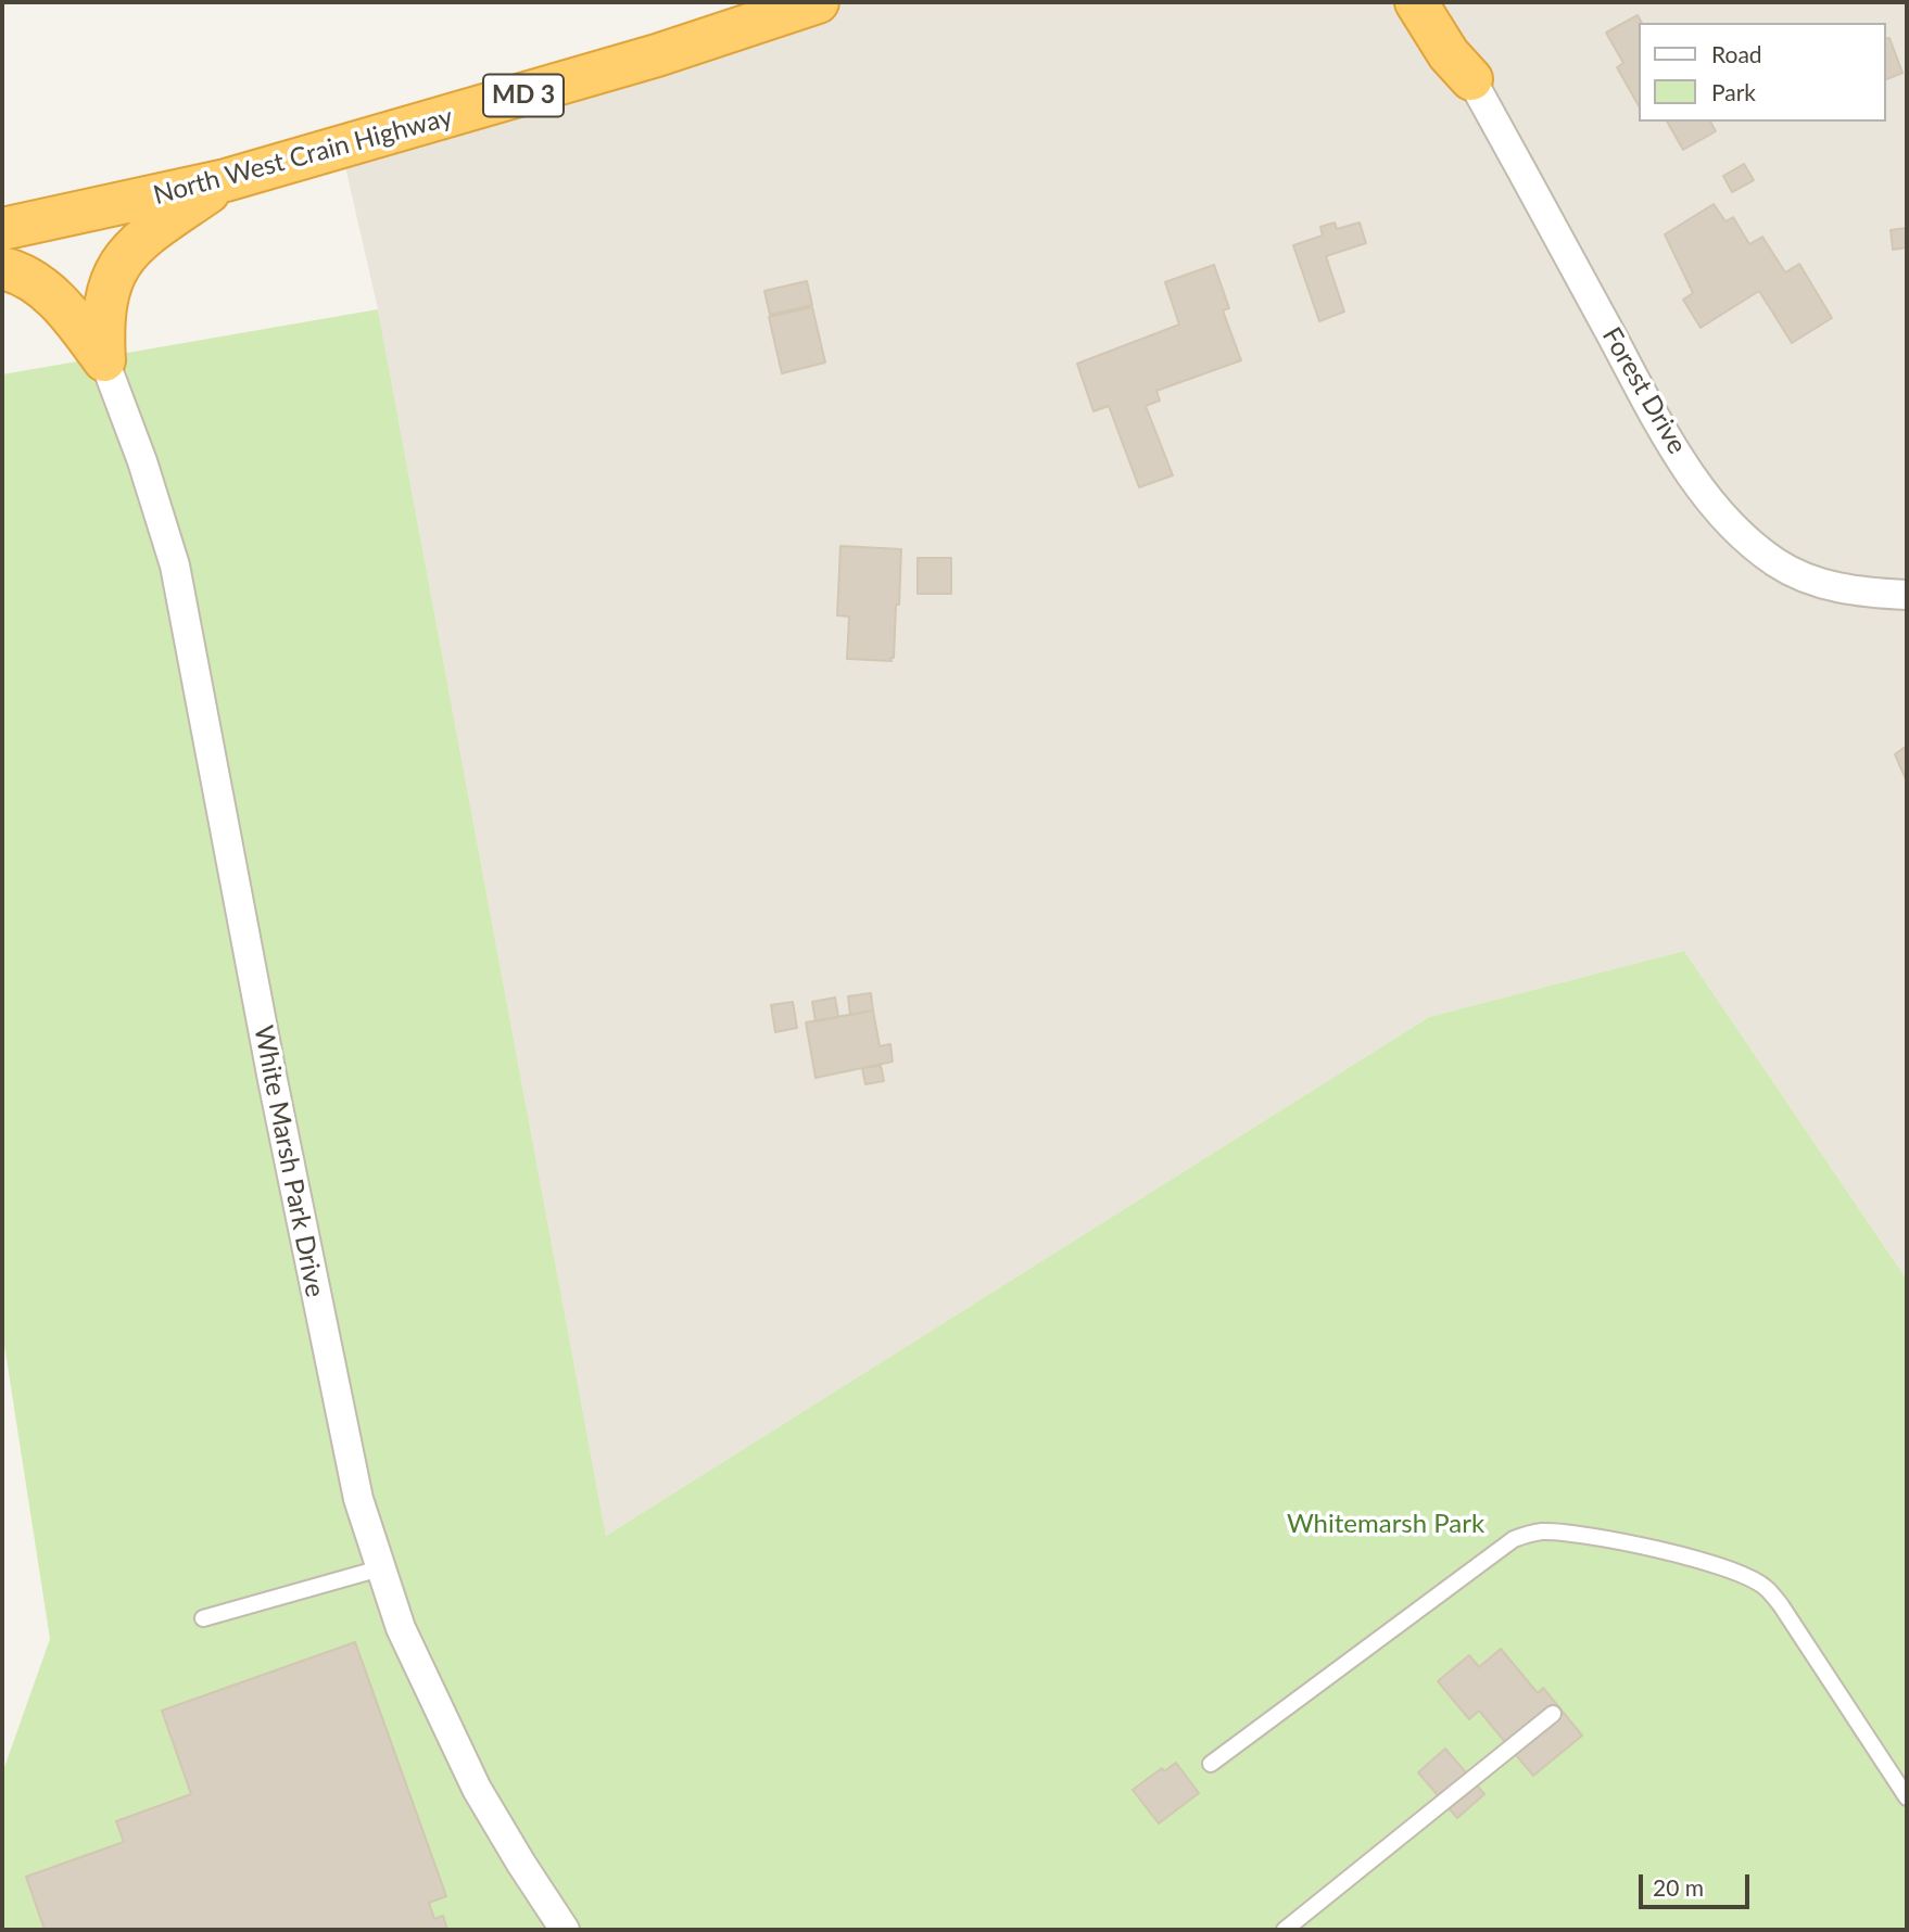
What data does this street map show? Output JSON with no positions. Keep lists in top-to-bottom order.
{
  "streets": {
    "highway": ["MD 3", "North West Crain Highway"],
    "street": ["Forest Drive", "White Marsh Park Drive"]
  },
  "parks": ["Whitemarsh Park"],
  "legend": ["Road", "Park"],
  "scale_bar": "20 m"
}
